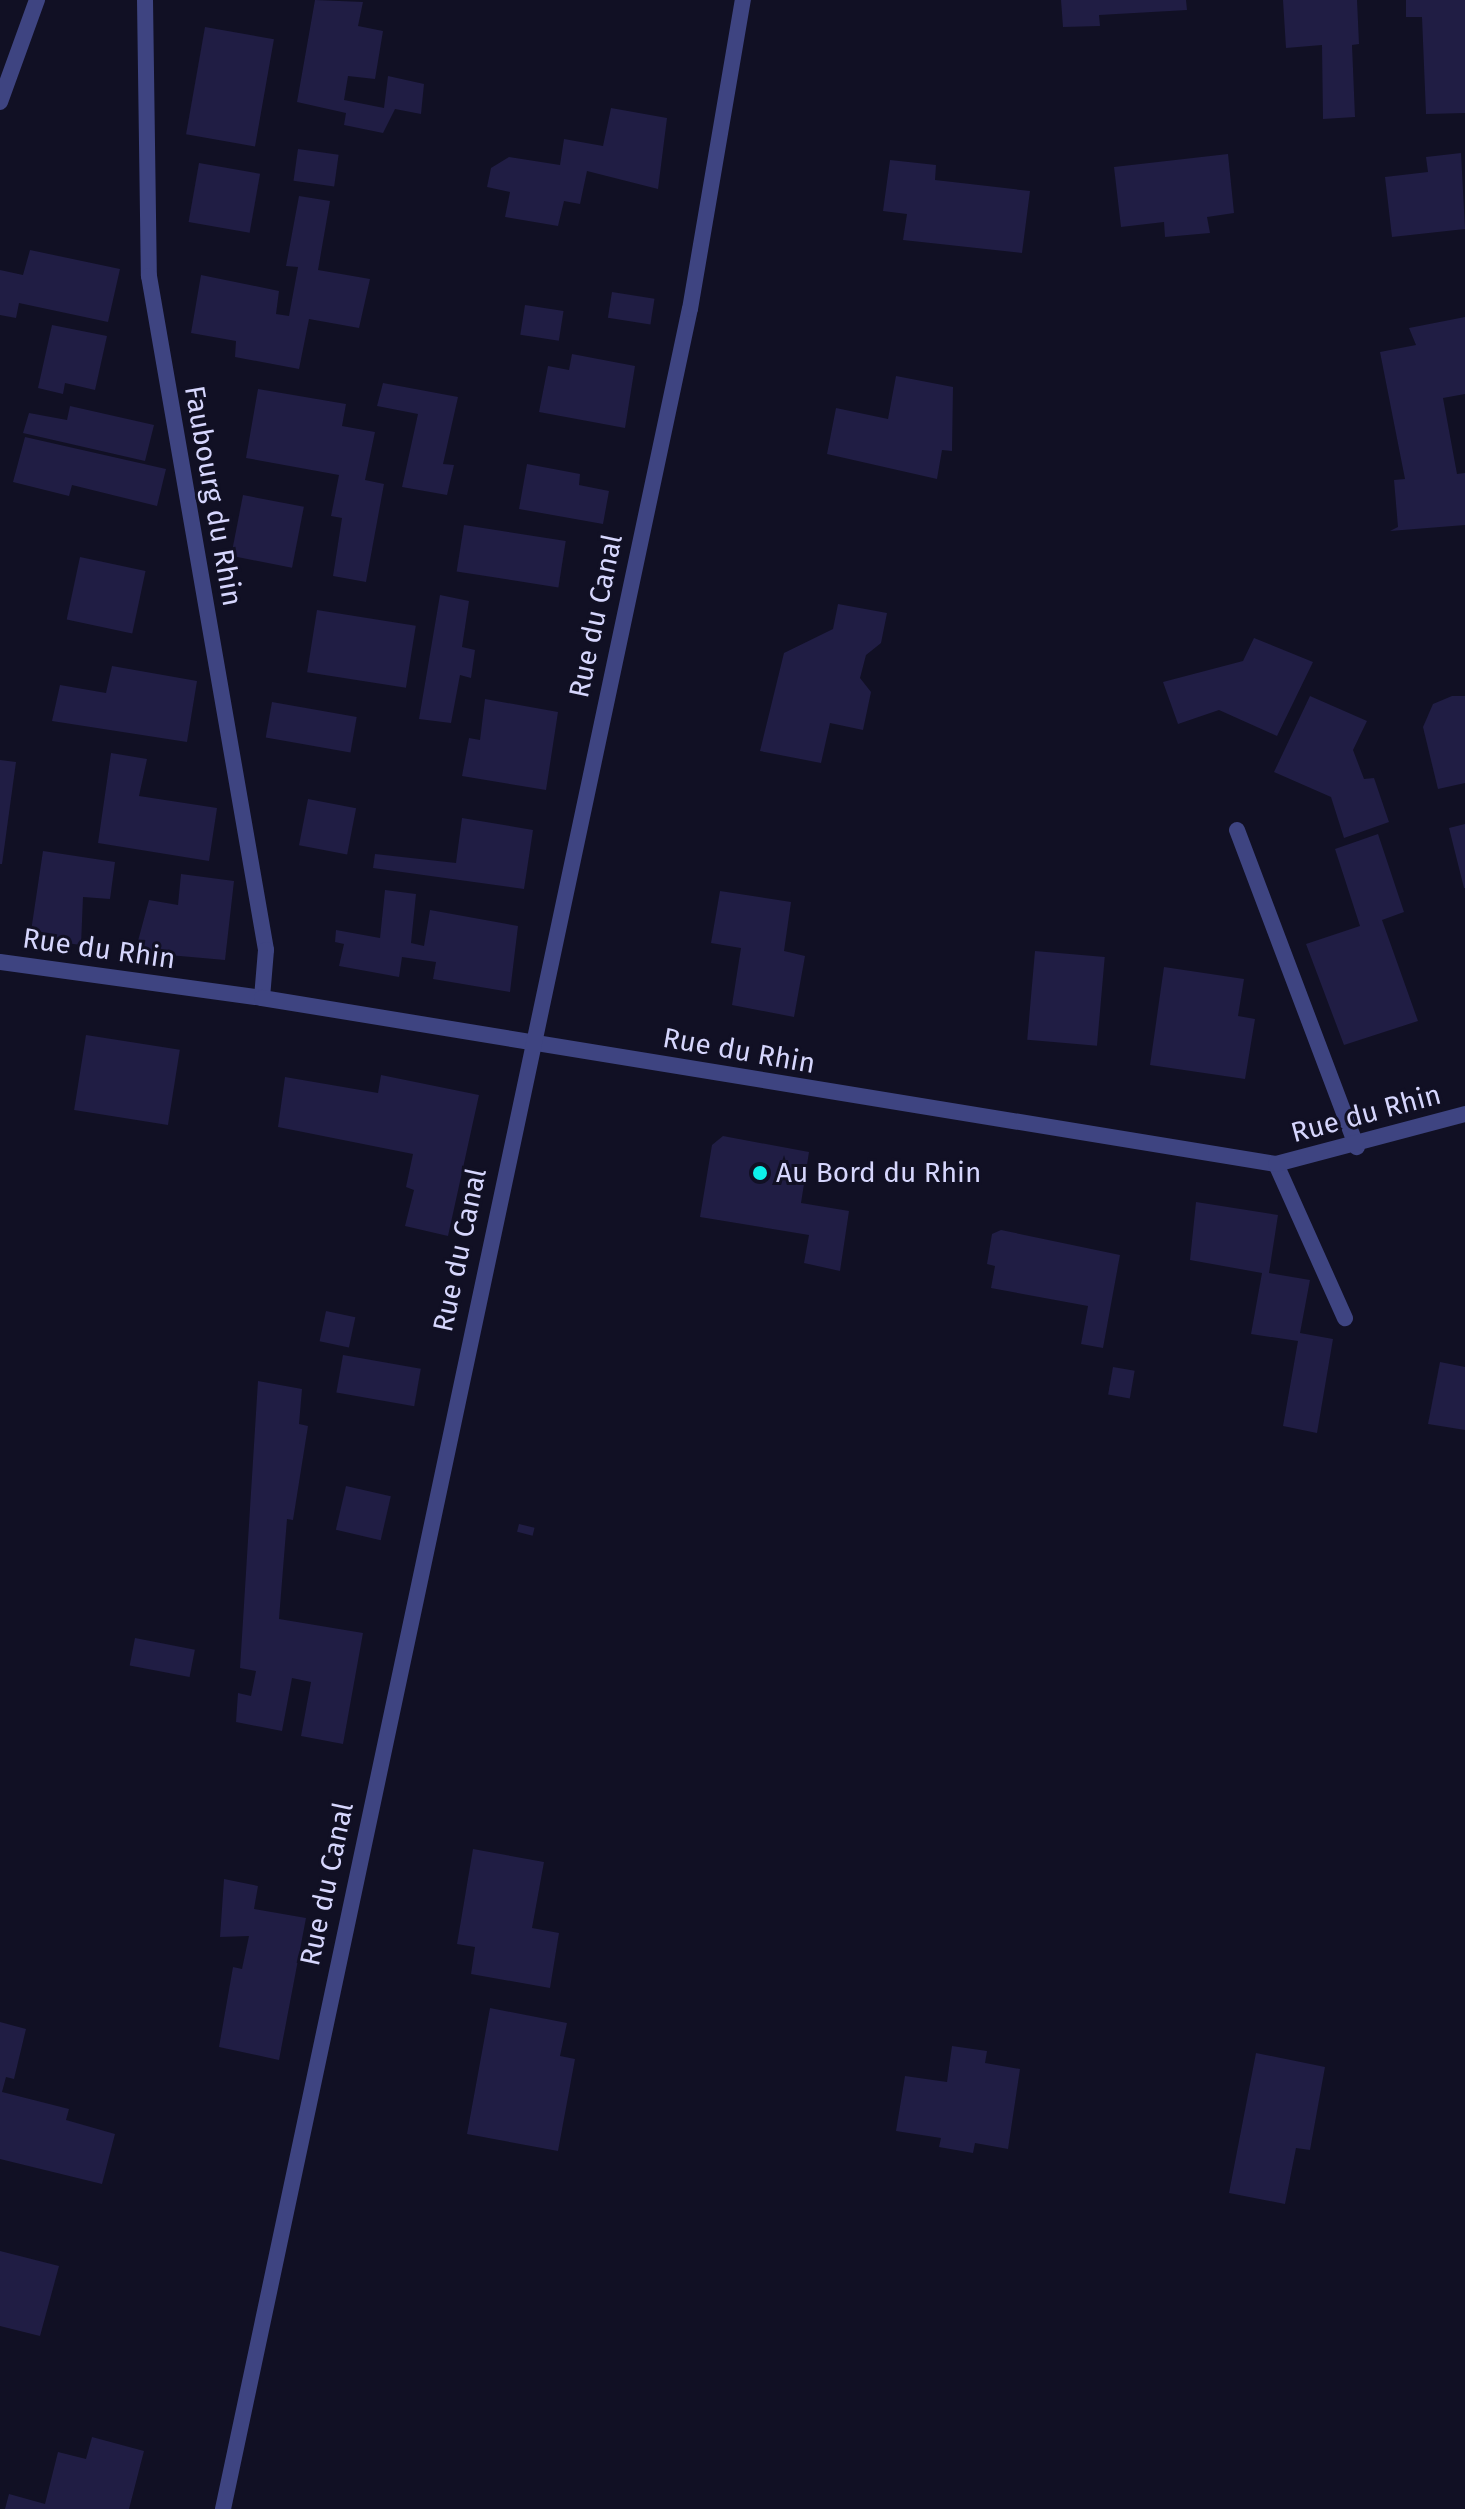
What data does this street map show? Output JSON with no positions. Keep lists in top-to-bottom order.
{
  "streets": {
    "street": ["Faubourg du Rhin", "Rue du Canal", "Rue du Rhin"]
  },
  "crossings": [
    ["Faubourg du Rhin", "Rue du Rhin"],
    ["Rue du Canal", "Rue du Rhin"]
  ],
  "places": ["Au Bord du Rhin"]
}
